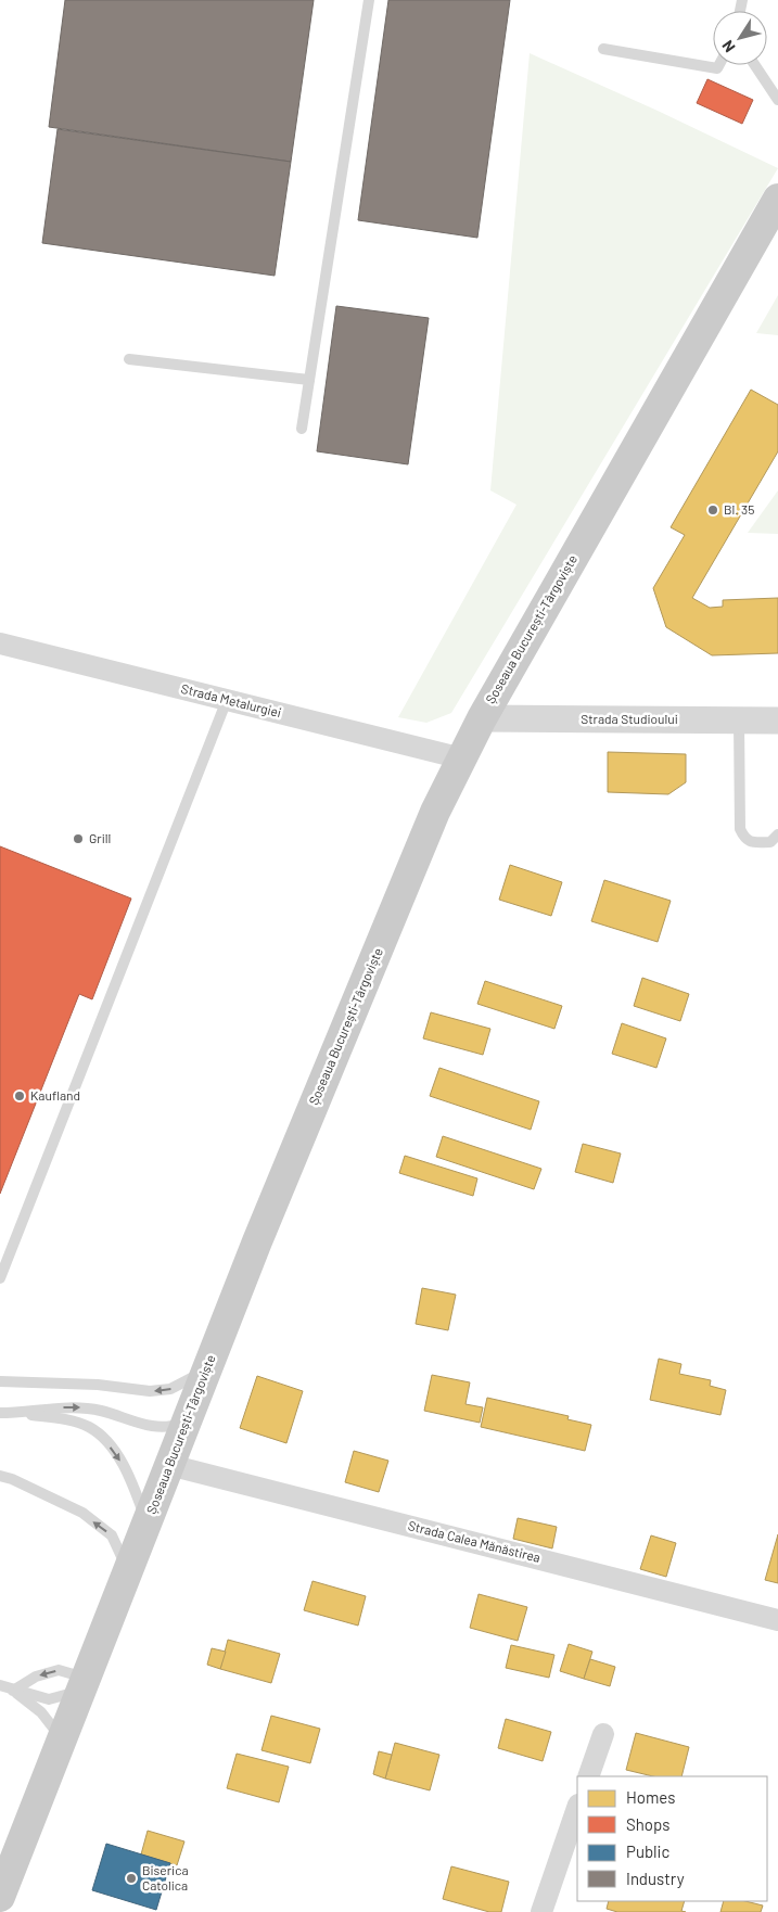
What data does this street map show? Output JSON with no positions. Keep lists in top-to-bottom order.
{
  "streets": {
    "main road": ["Șoseaua București-Târgoviște"],
    "street": ["Strada Metalurgiei", "Strada Studioului", "Strada Calea Mănăstirea"]
  },
  "crossings": [
    ["Șoseaua București-Târgoviște", "Strada Metalurgiei"],
    ["Șoseaua București-Târgoviște", "Strada Studioului"],
    ["Șoseaua București-Târgoviște", "Strada Calea Mănăstirea"]
  ],
  "places": [
    "Bl. 35",
    "Grill",
    "Kaufland",
    "Biserica Catolica"
  ],
  "legend": [
    "Homes",
    "Shops",
    "Public",
    "Industry"
  ],
  "north": "bottom left"
}
